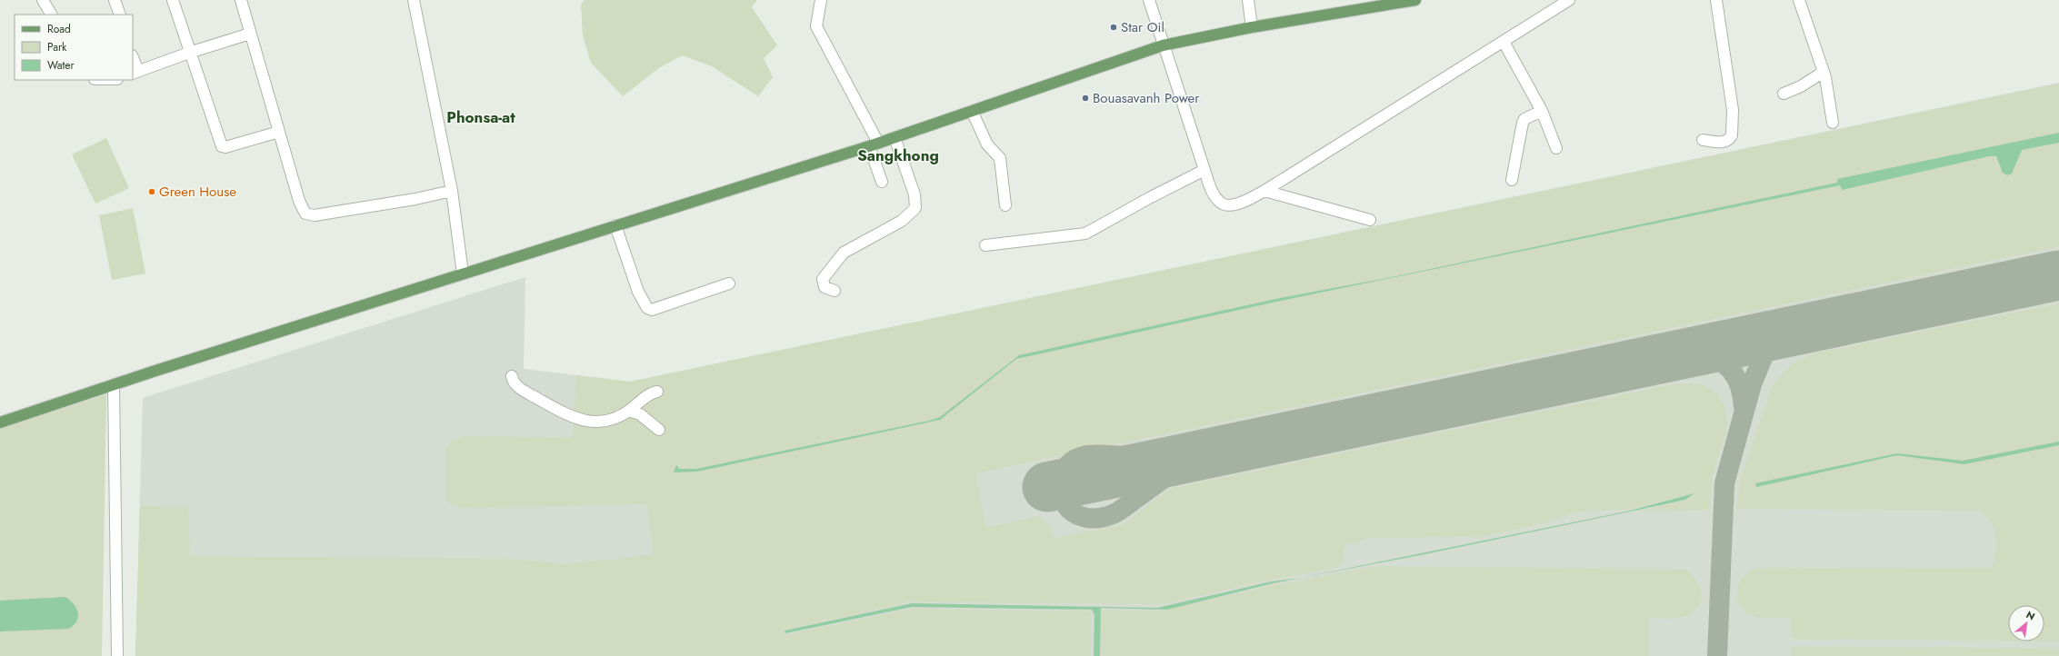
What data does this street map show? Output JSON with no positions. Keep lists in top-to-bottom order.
{
  "districts": ["Phonsa-at", "Sangkhong"],
  "places": ["Star Oil", "Bouasavanh Power", "Green House"],
  "legend": ["Road", "Park", "Water"],
  "north": "top right"
}
